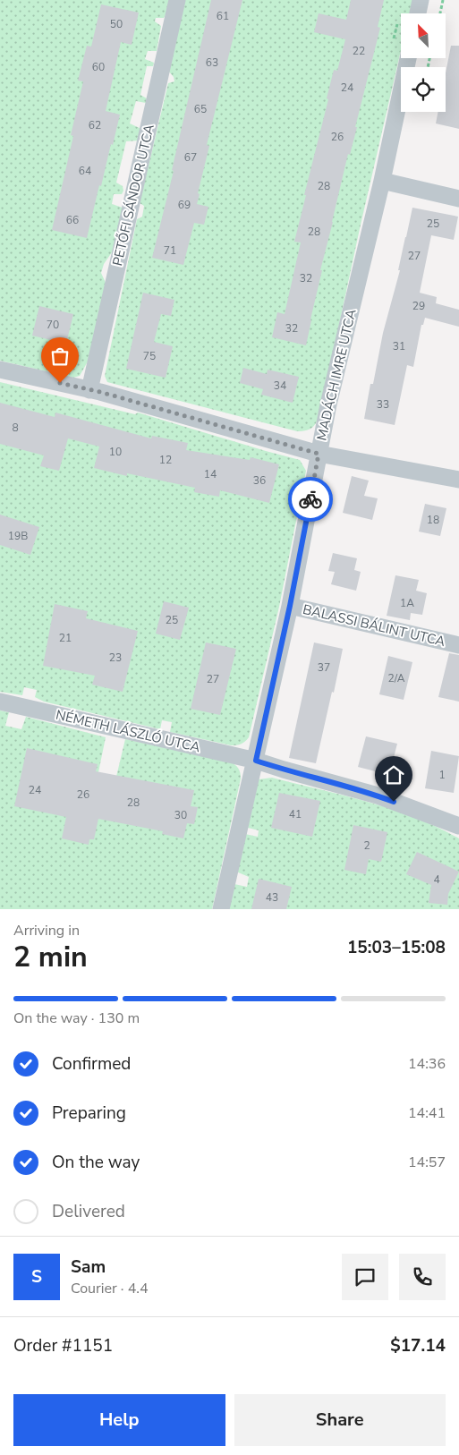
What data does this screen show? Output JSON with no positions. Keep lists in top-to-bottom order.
{
  "streets": {
    "street": [
      "PETŐFI SÁNDOR UTCA",
      "MADÁCH IMRE UTCA",
      "BALASSI BÁLINT UTCA",
      "NÉMETH LÁSZLÓ UTCA"
    ]
  },
  "crossings": [
    ["MADÁCH IMRE UTCA", "BALASSI BÁLINT UTCA"],
    ["MADÁCH IMRE UTCA", "NÉMETH LÁSZLÓ UTCA"]
  ],
  "house_numbers": [
    "61",
    "50",
    "22",
    "63",
    "60",
    "24",
    "65",
    "62",
    "26",
    "67",
    "64",
    "28",
    "69",
    "66",
    "25",
    "28",
    "71",
    "27",
    "32",
    "29",
    "70",
    "32",
    "31",
    "75",
    "34",
    "33",
    "8",
    "10",
    "12",
    "14",
    "36",
    "18",
    "19B",
    "1A",
    "25",
    "21",
    "23",
    "37",
    "2/A",
    "27",
    "1",
    "24",
    "26",
    "28",
    "41",
    "30",
    "2",
    "4",
    "43"
  ],
  "north": "top left",
  "page": {
    "heading": ["2 min", "Arriving in", "15:03–15:08"],
    "panel": [
      "Sam",
      "Courier · 4.4",
      "Order #1151",
      "$17.14"
    ],
    "bar": "On the way · 130 m",
    "list": [
      ["Confirmed", "14:36"],
      ["Preparing", "14:41"],
      ["On the way", "14:57"],
      "Delivered"
    ],
    "round": "S",
    "buttons": ["Help", "Share"]
  }
}
